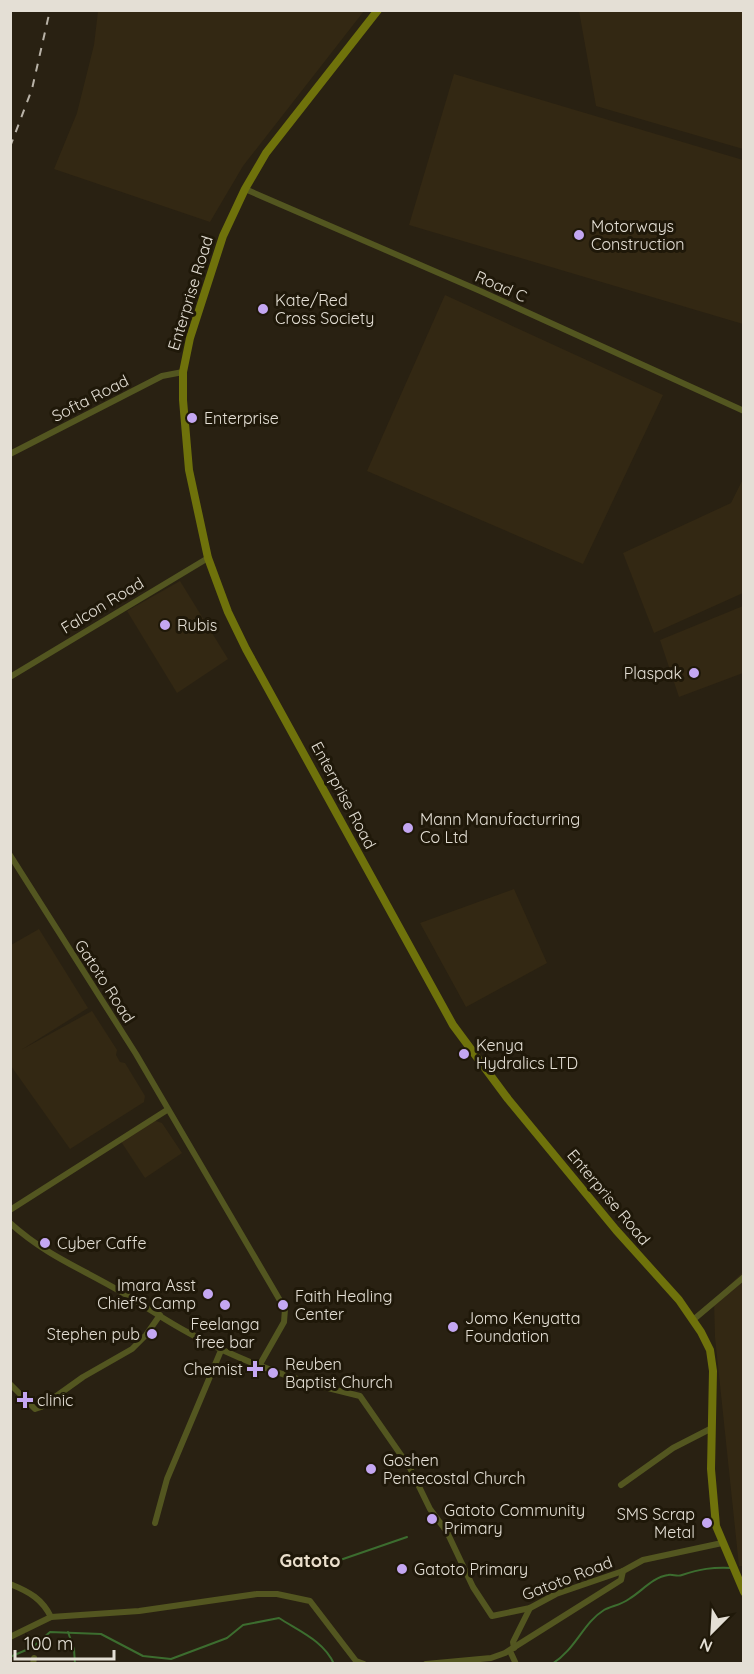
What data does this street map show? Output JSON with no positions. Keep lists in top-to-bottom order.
{
  "streets": {
    "main road": ["Enterprise Road"],
    "street": [
      "Road C",
      "Softa Road",
      "Falcon Road",
      "Gatoto Road"
    ]
  },
  "crossings": [
    ["Road C", "Enterprise Road"],
    ["Enterprise Road", "Softa Road"],
    ["Enterprise Road", "Falcon Road"],
    ["Enterprise Road", "Gatoto Road"]
  ],
  "districts": ["Gatoto"],
  "places": {
    "other": [
      "Motorways Construction",
      "Kate/Red Cross Society",
      "Enterprise",
      "Rubis",
      "Plaspak",
      "Mann Manufacturring Co Ltd",
      "Kenya Hydralics LTD",
      "Cyber Caffe",
      "Imara Asst Chief'S Camp",
      "Feelanga free bar",
      "Faith Healing Center",
      "Jomo Kenyatta Foundation",
      "Stephen pub",
      "Reuben Baptist Church",
      "Goshen Pentecostal Church",
      "Gatoto Community Primary",
      "SMS Scrap Metal",
      "Gatoto Primary"
    ],
    "health": ["Chemist", "clinic"]
  },
  "scale_bar": "100 m",
  "north": "bottom left"
}
